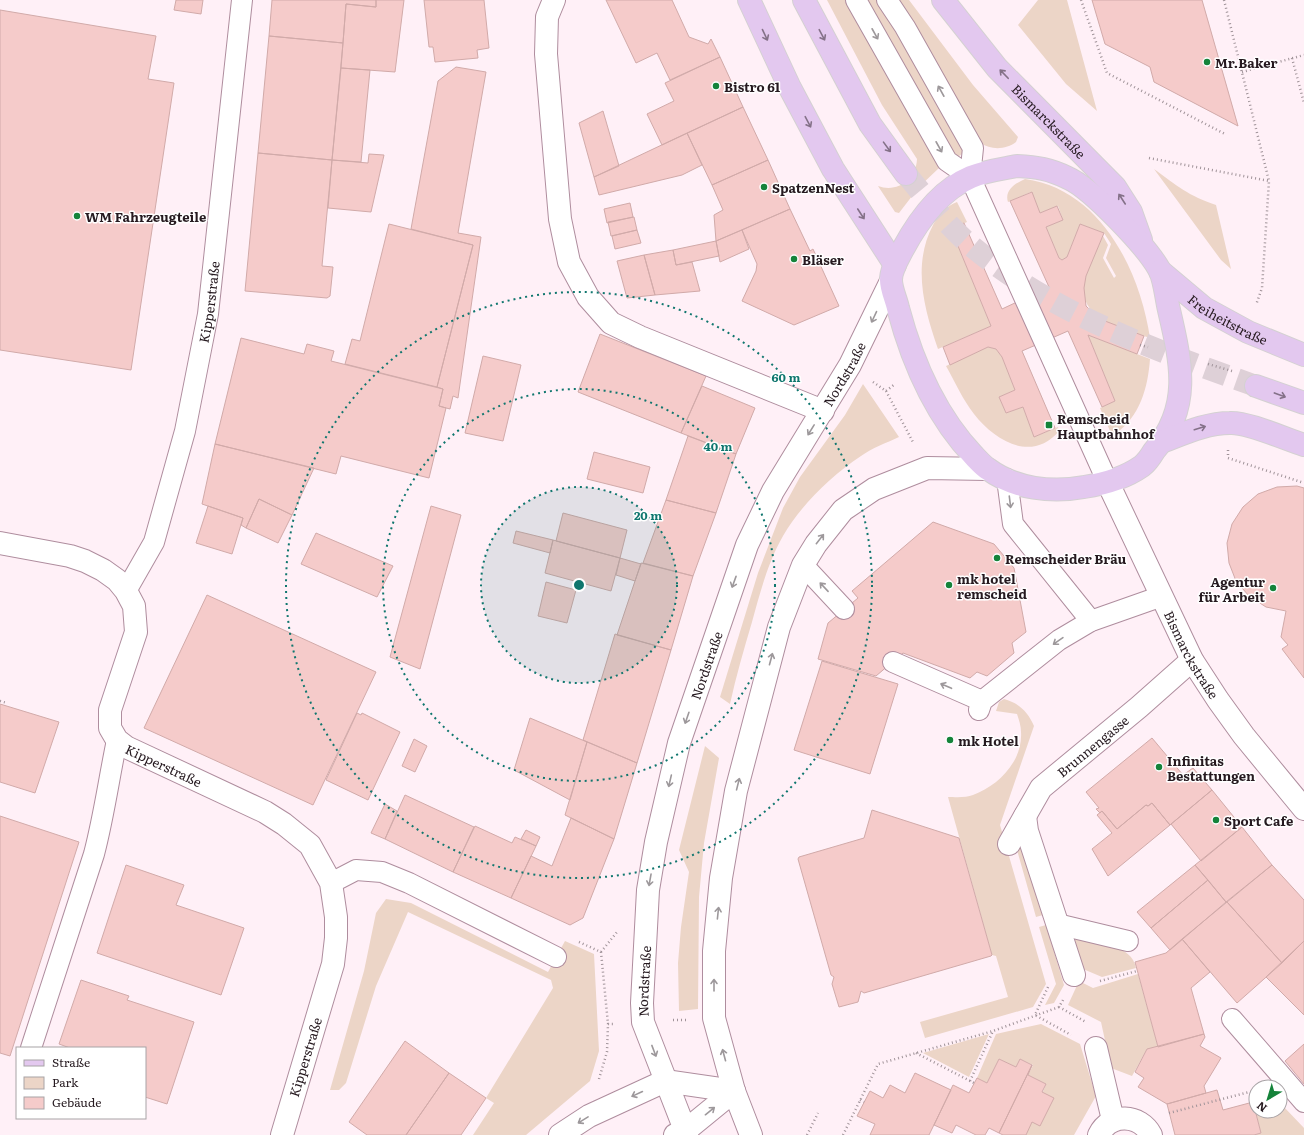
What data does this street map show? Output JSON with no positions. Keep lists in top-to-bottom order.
{
  "streets": {
    "main road": ["Bismarckstraße", "Freiheitstraße"],
    "street": ["Kipperstraße", "Nordstraße", "Brunnengasse"]
  },
  "crossings": [
    ["Bismarckstraße", "Brunnengasse"]
  ],
  "places": {
    "other": [
      "Mr.Baker",
      "Bistro 61",
      "SpatzenNest",
      "WM Fahrzeugteile",
      "Bläser",
      "Remscheider Bräu",
      "mk hotel remscheid",
      "Agentur für Arbeit",
      "mk Hotel",
      "Infinitas Bestattungen",
      "Sport Cafe"
    ],
    "transit": ["Remscheid Hauptbahnhof"]
  },
  "legend": ["Straße", "Park", "Gebäude"],
  "north": "bottom left",
  "rings": ["60 m", "40 m", "20 m"]
}
